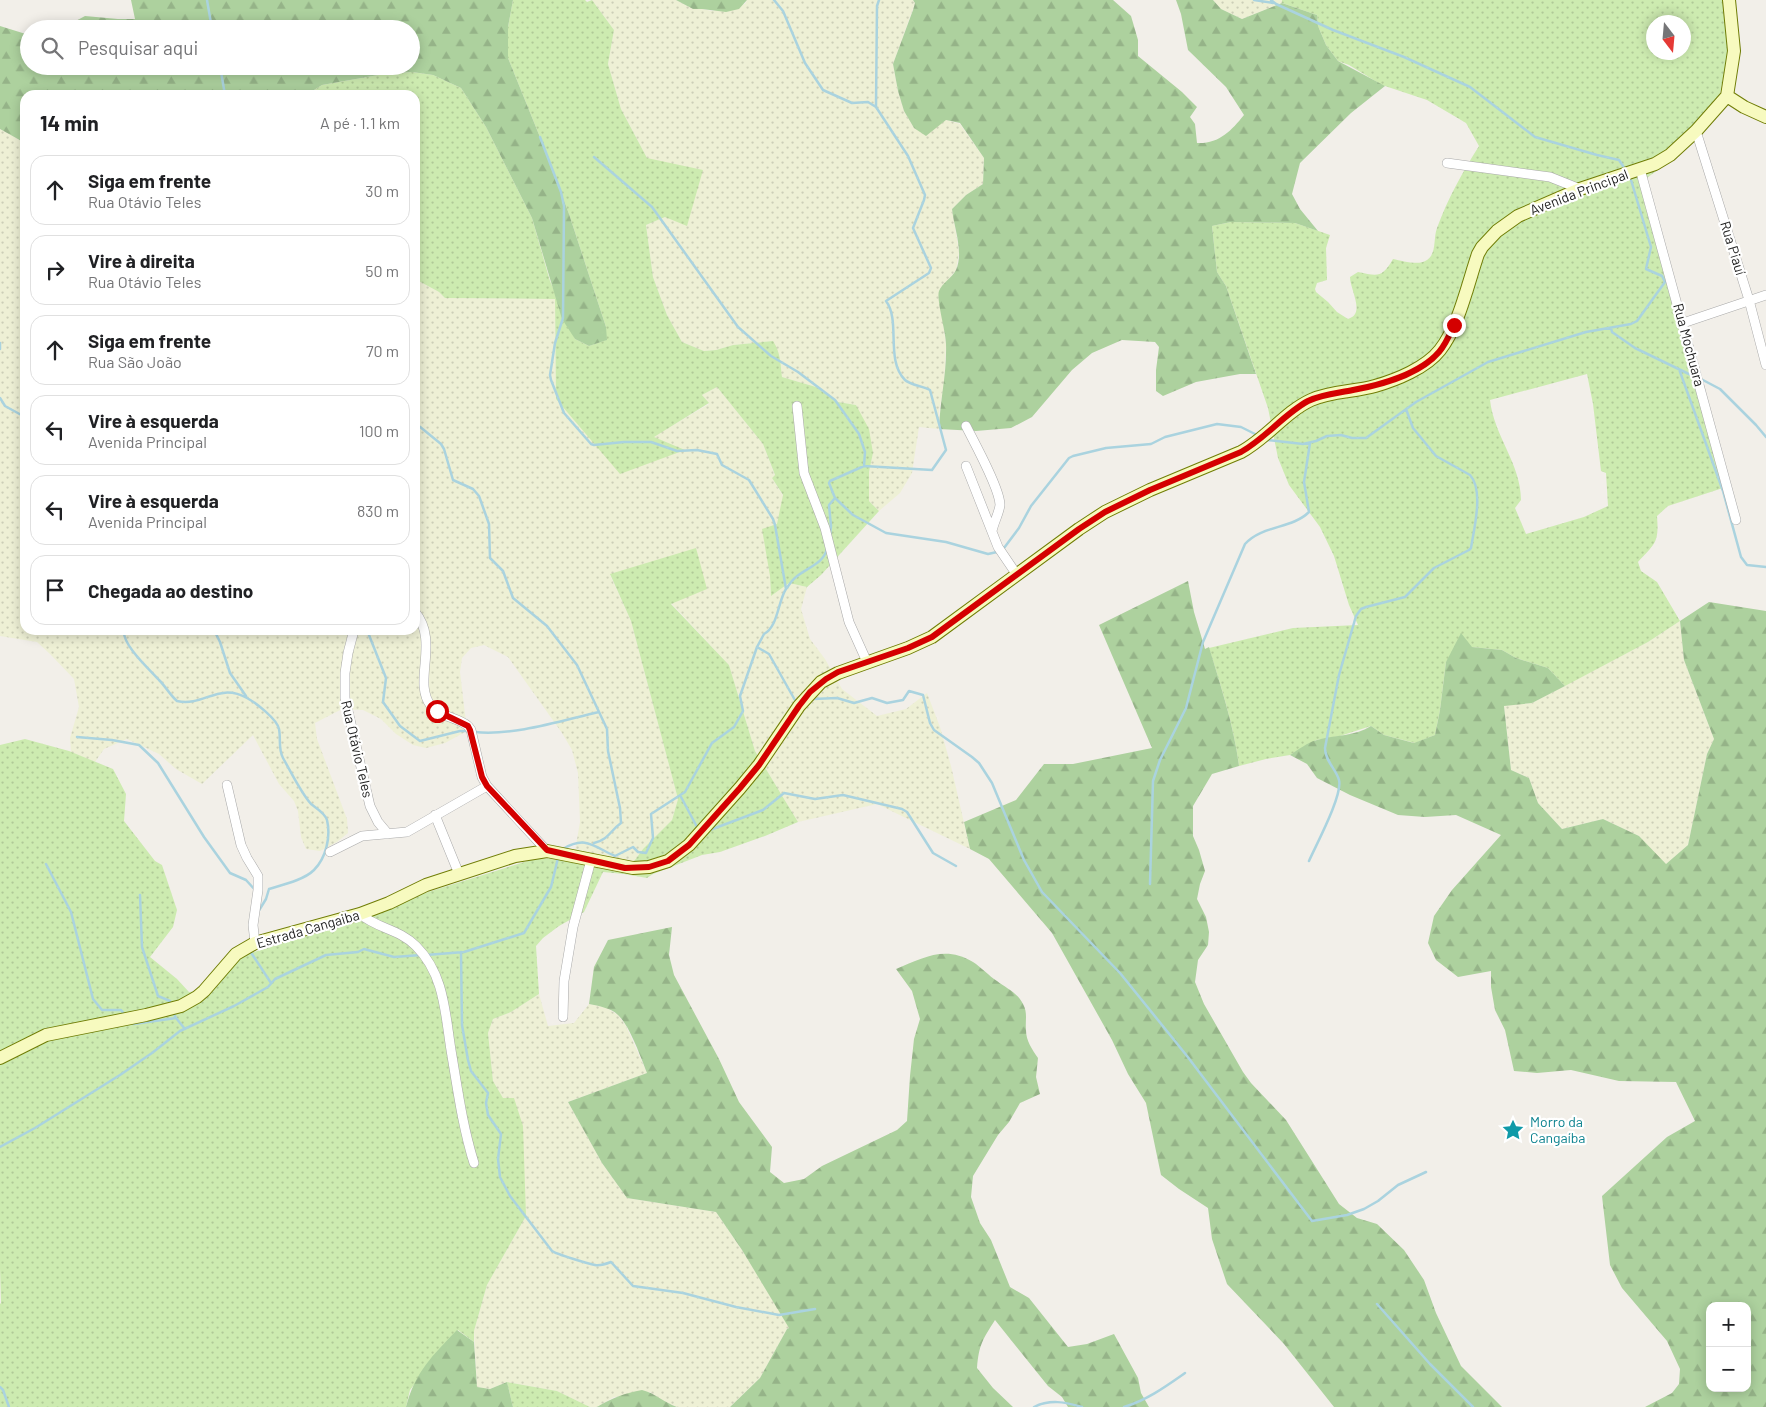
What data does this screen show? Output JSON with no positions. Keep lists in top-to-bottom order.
{
  "streets": {
    "street": [
      "Avenida Principal",
      "Rua Piauí",
      "Rua Mochuara",
      "Rua Otávio Teles",
      "Estrada Cangaiba"
    ]
  },
  "crossings": [
    ["Avenida Principal", "Rua Piauí"],
    ["Avenida Principal", "Rua Mochuara"],
    ["Avenida Principal", "Estrada Cangaiba"]
  ],
  "places": {
    "place": ["Morro da Cangaíba"]
  },
  "north": "bottom",
  "page": {
    "search": "Pesquisar aqui",
    "heading": ["14 min", "A pé · 1.1 km"],
    "list": [
      ["Siga em frente", "Rua Otávio Teles", "30 m"],
      ["Vire à direita", "Rua Otávio Teles", "50 m"],
      ["Siga em frente", "Rua São João", "70 m"],
      ["Vire à esquerda", "Avenida Principal", "100 m"],
      ["Vire à esquerda", "Avenida Principal", "830 m"],
      "Chegada ao destino"
    ],
    "map_buttons": ["+", "−"]
  }
}
